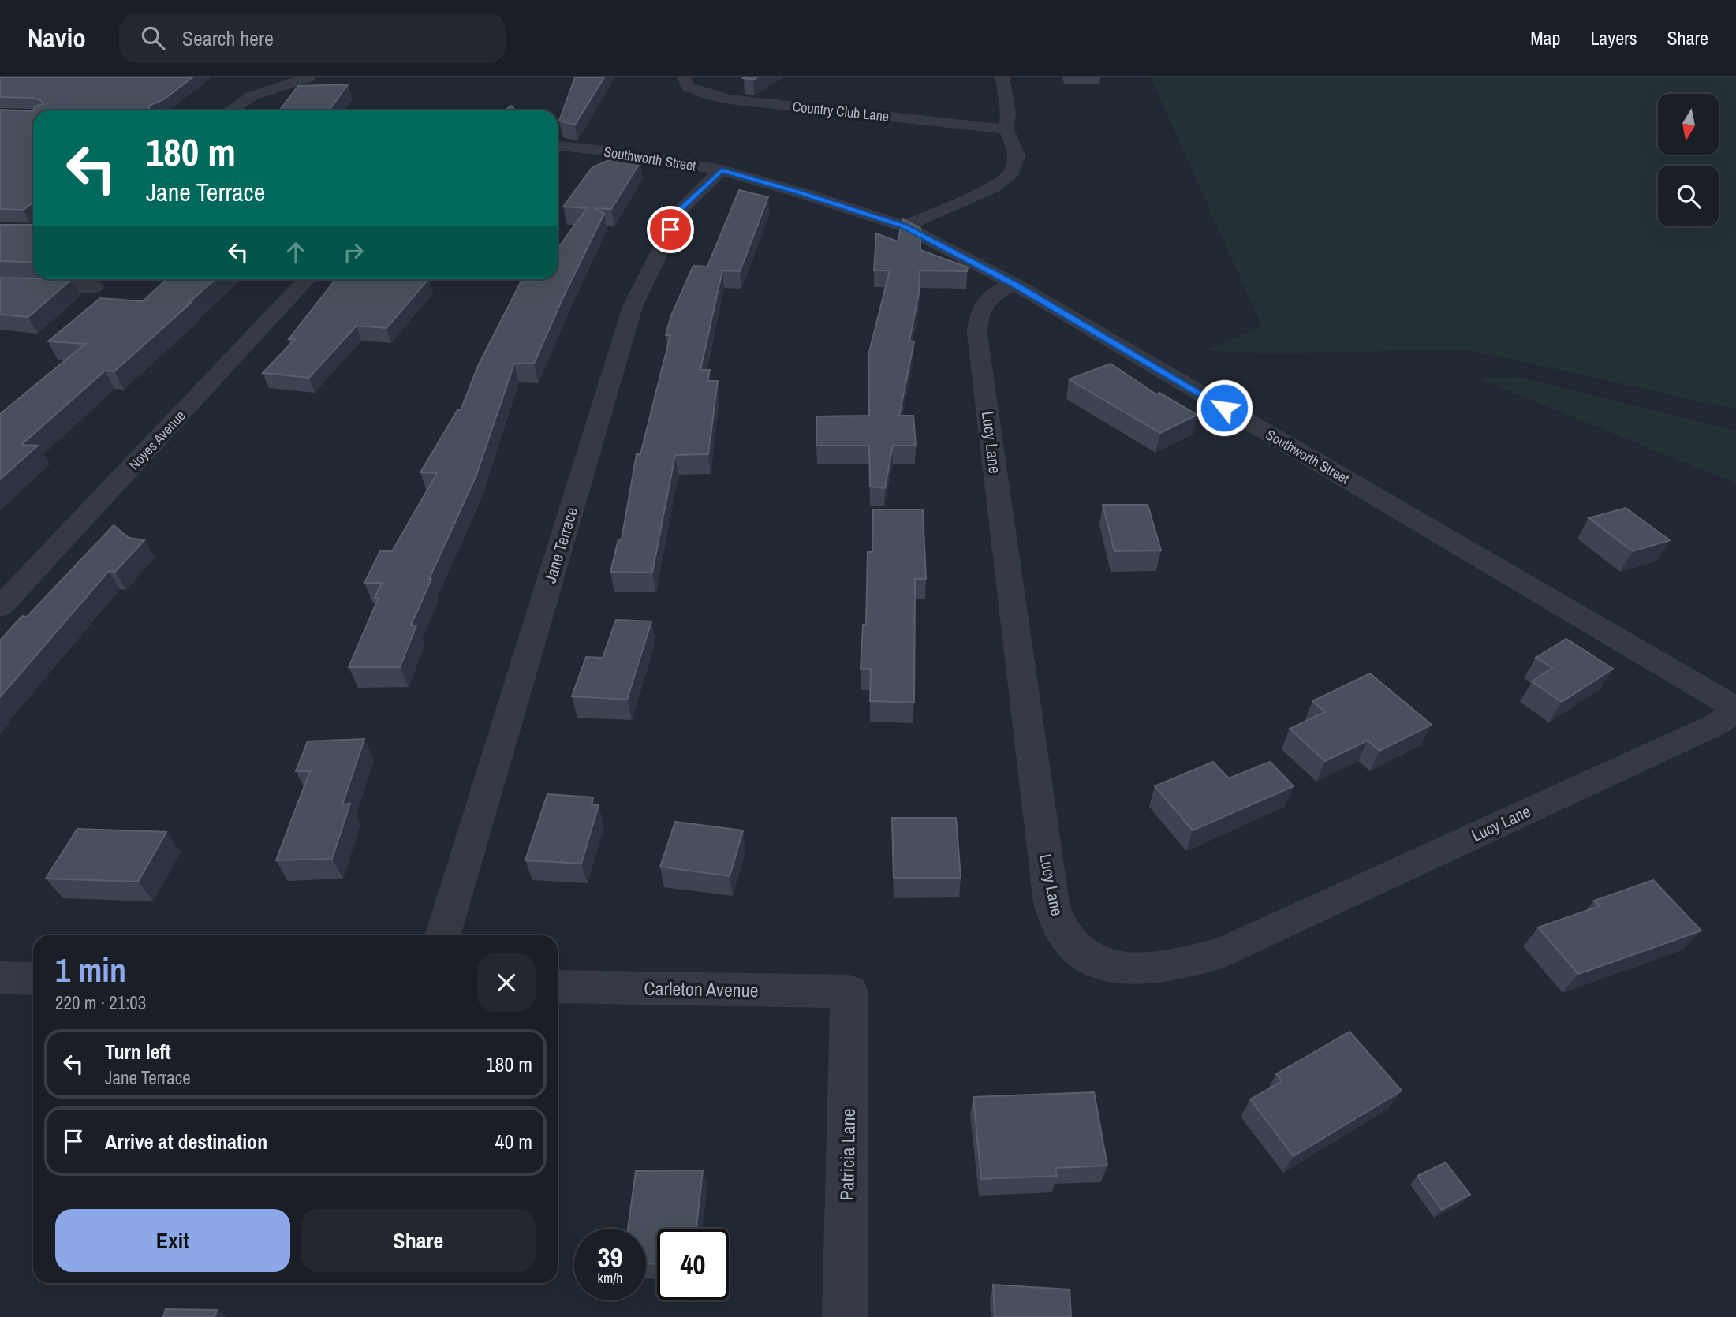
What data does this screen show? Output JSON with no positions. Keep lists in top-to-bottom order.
{
  "streets": {
    "street": [
      "Country Club Lane",
      "Southworth Street",
      "Noyes Avenue",
      "Lucy Lane",
      "Jane Terrace",
      "Carleton Avenue",
      "Patricia Lane"
    ]
  },
  "crossings": [
    ["Southworth Street", "Lucy Lane"],
    ["Southworth Street", "Jane Terrace"],
    ["Carleton Avenue", "Patricia Lane"]
  ],
  "north": "bottom",
  "page": {
    "header": "Navio",
    "search": "Search here",
    "nav": ["Map", "Layers", "Share"],
    "turn": ["180 m", "Jane Terrace"],
    "heading": ["1 min", "220 m · 21:03"],
    "list": [
      {
        "name": "Turn left",
        "note": "Jane Terrace",
        "value": "180 m"
      },
      {
        "name": "Arrive at destination",
        "value": "40 m"
      }
    ],
    "buttons": ["Exit", "Share"],
    "speed": "39 km/h",
    "limit": "40"
  }
}
